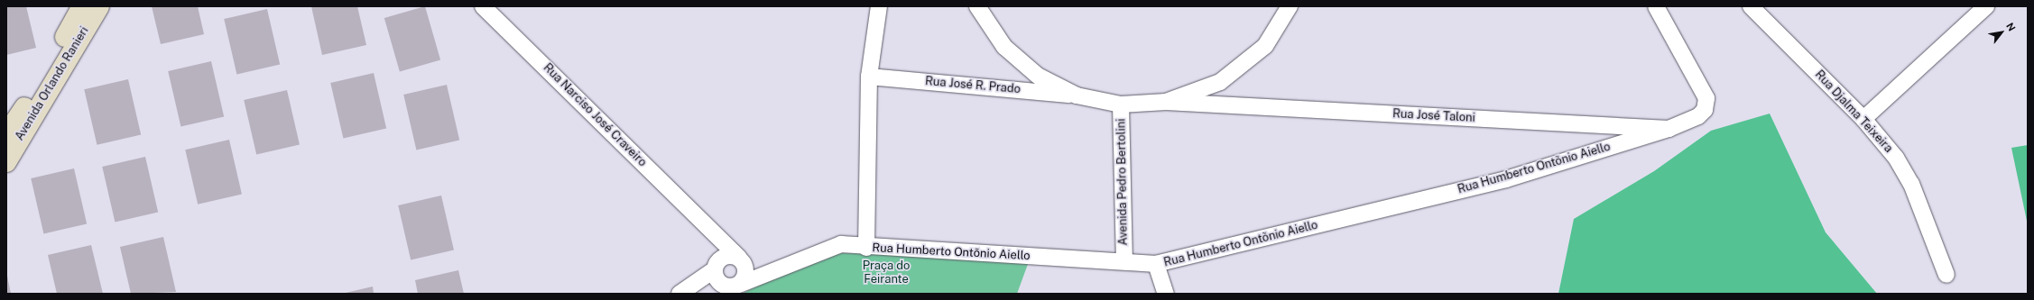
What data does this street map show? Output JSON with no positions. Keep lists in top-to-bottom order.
{
  "streets": {
    "main road": ["Avenida Orlando Ranieri"],
    "street": [
      "Rua José R. Prado",
      "Rua Djalma Teixeira",
      "Rua Narciso José Craveiro",
      "Rua José Taloni",
      "Rua Humberto Ontõnio Aiello",
      "Avenida Pedro Bertolini"
    ]
  },
  "crossings": [
    ["Rua José R. Prado", "Avenida Pedro Bertolini"],
    ["Rua José Taloni", "Rua Humberto Ontõnio Aiello"],
    ["Rua José Taloni", "Avenida Pedro Bertolini"],
    ["Rua Humberto Ontõnio Aiello", "Avenida Pedro Bertolini"]
  ],
  "parks": ["Praça do Feirante"],
  "north": "top right"
}
